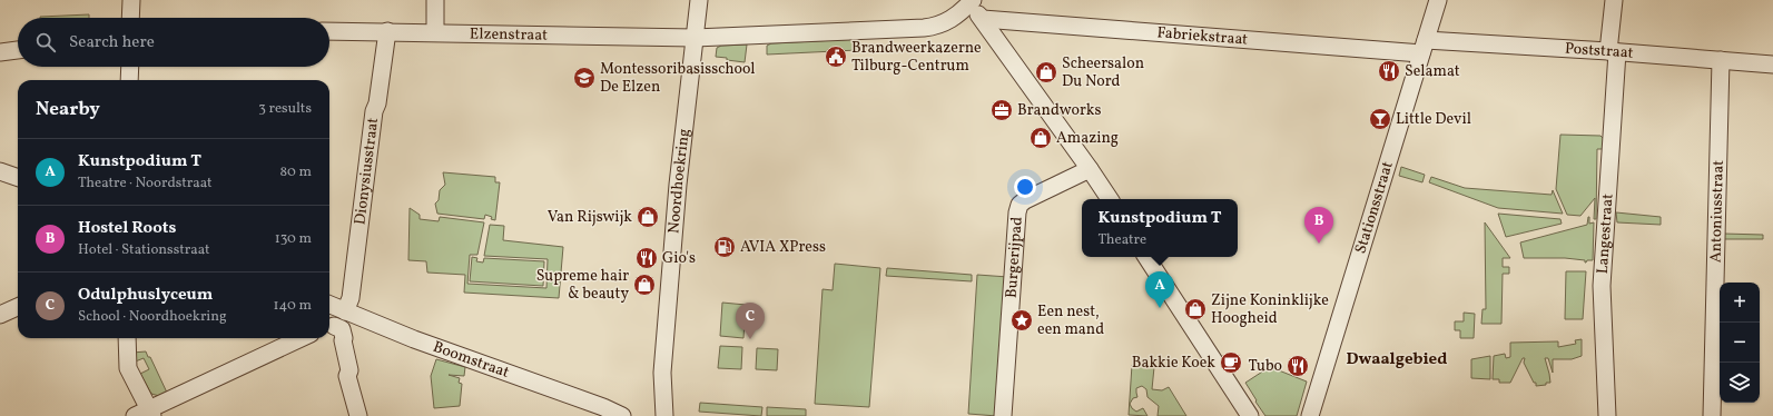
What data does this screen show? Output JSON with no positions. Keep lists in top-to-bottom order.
{
  "streets": {
    "street": [
      "Elzenstraat",
      "Fabriekstraat",
      "Poststraat",
      "Dionysiusstraat",
      "Noordhoekring",
      "Stationsstraat",
      "Antoniusstraat",
      "Langestraat",
      "Burgerijpad",
      "Boomstraat"
    ]
  },
  "crossings": [
    ["Elzenstraat", "Dionysiusstraat"],
    ["Elzenstraat", "Noordhoekring"],
    ["Fabriekstraat", "Poststraat"],
    ["Fabriekstraat", "Stationsstraat"],
    ["Poststraat", "Stationsstraat"],
    ["Poststraat", "Antoniusstraat"],
    ["Poststraat", "Langestraat"],
    ["Dionysiusstraat", "Boomstraat"]
  ],
  "districts": ["Dwaalgebied"],
  "places": {
    "public building": ["Brandweerkazerne Tilburg-Centrum"],
    "restaurant": ["Selamat", "Gio's", "Tubo"],
    "shop": [
      "Scheersalon Du Nord",
      "Amazing",
      "Van Rijswijk",
      "Supreme hair & beauty",
      "Zijne Koninklijke Hoogheid"
    ],
    "school or university": ["Montessoribasisschool De Elzen"],
    "office": ["Brandworks"],
    "bar": ["Little Devil"],
    "fuel station": ["AVIA XPress"],
    "place": ["Een nest, een mand"],
    "cafe": ["Bakkie Koek"]
  },
  "page": {
    "search": "Search here",
    "heading": ["Nearby", "3 results"],
    "list": [
      {
        "mark": "A",
        "name": "Kunstpodium T",
        "note": "Theatre · Noordstraat",
        "value": "80 m"
      },
      {
        "mark": "B",
        "name": "Hostel Roots",
        "note": "Hotel · Stationsstraat",
        "value": "130 m"
      },
      {
        "mark": "C",
        "name": "Odulphuslyceum",
        "note": "School · Noordhoekring",
        "value": "140 m"
      }
    ],
    "popup": ["Kunstpodium T", "Theatre"],
    "pins": ["B", "A", "C"],
    "map_buttons": ["+", "−"]
  }
}
